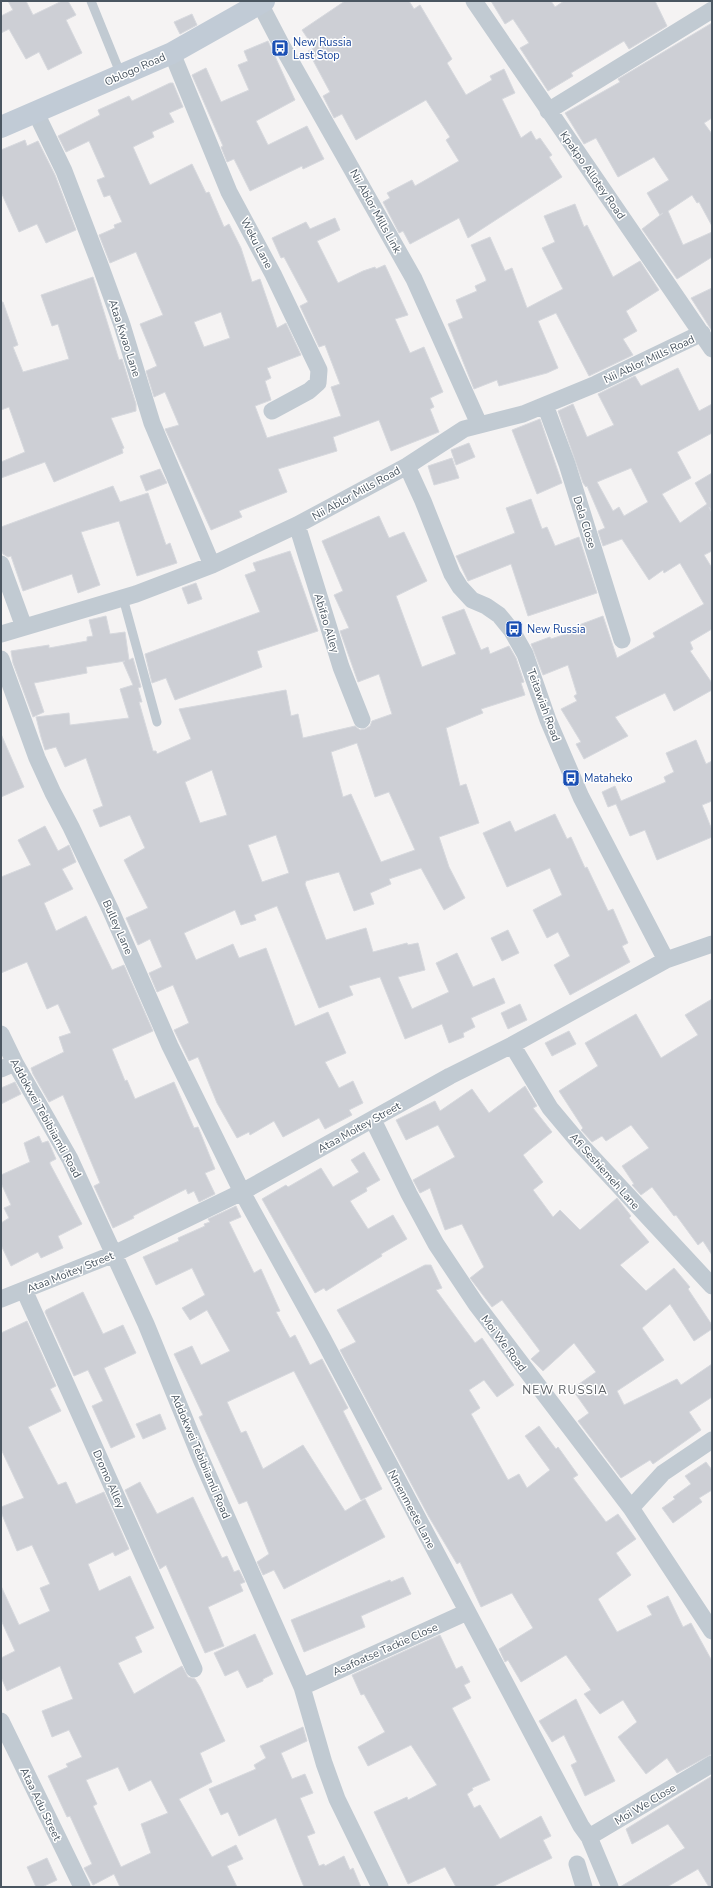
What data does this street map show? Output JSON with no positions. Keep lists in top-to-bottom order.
{
  "streets": {
    "main road": ["Oblogo Road"],
    "street": [
      "Kpakpo Allotey Road",
      "Nii Ablor Mills Link",
      "Weku Lane",
      "Ataa Kwao Lane",
      "Nii Ablor Mills Road",
      "Dela Close",
      "Abifao Alley",
      "Teitawiah Road",
      "Bulley Lane",
      "Addokwei Tebibiiamli Road",
      "Ataa Moitey Street",
      "Afi Seshiemeh Lane",
      "Moi We Road",
      "Dromo Alley",
      "Nmenmeete Lane",
      "Asafoatse Tackie Close",
      "Ataa Adu Street",
      "Moi We Close"
    ]
  },
  "crossings": [
    ["Oblogo Road", "Nii Ablor Mills Link"],
    ["Oblogo Road", "Weku Lane"],
    ["Oblogo Road", "Ataa Kwao Lane"],
    ["Kpakpo Allotey Road", "Nii Ablor Mills Road"],
    ["Nii Ablor Mills Link", "Nii Ablor Mills Road"],
    ["Ataa Kwao Lane", "Nii Ablor Mills Road"],
    ["Nii Ablor Mills Road", "Dela Close"],
    ["Nii Ablor Mills Road", "Abifao Alley"],
    ["Nii Ablor Mills Road", "Teitawiah Road"],
    ["Teitawiah Road", "Ataa Moitey Street"],
    ["Bulley Lane", "Ataa Moitey Street"],
    ["Bulley Lane", "Nmenmeete Lane"],
    ["Addokwei Tebibiiamli Road", "Ataa Moitey Street"],
    ["Addokwei Tebibiiamli Road", "Asafoatse Tackie Close"],
    ["Ataa Moitey Street", "Afi Seshiemeh Lane"],
    ["Ataa Moitey Street", "Moi We Road"],
    ["Ataa Moitey Street", "Dromo Alley"],
    ["Ataa Moitey Street", "Nmenmeete Lane"],
    ["Nmenmeete Lane", "Asafoatse Tackie Close"],
    ["Nmenmeete Lane", "Moi We Close"]
  ],
  "districts": ["NEW RUSSIA"],
  "places": {
    "bus stop": ["New Russia Last Stop", "New Russia", "Mataheko"]
  }
}
